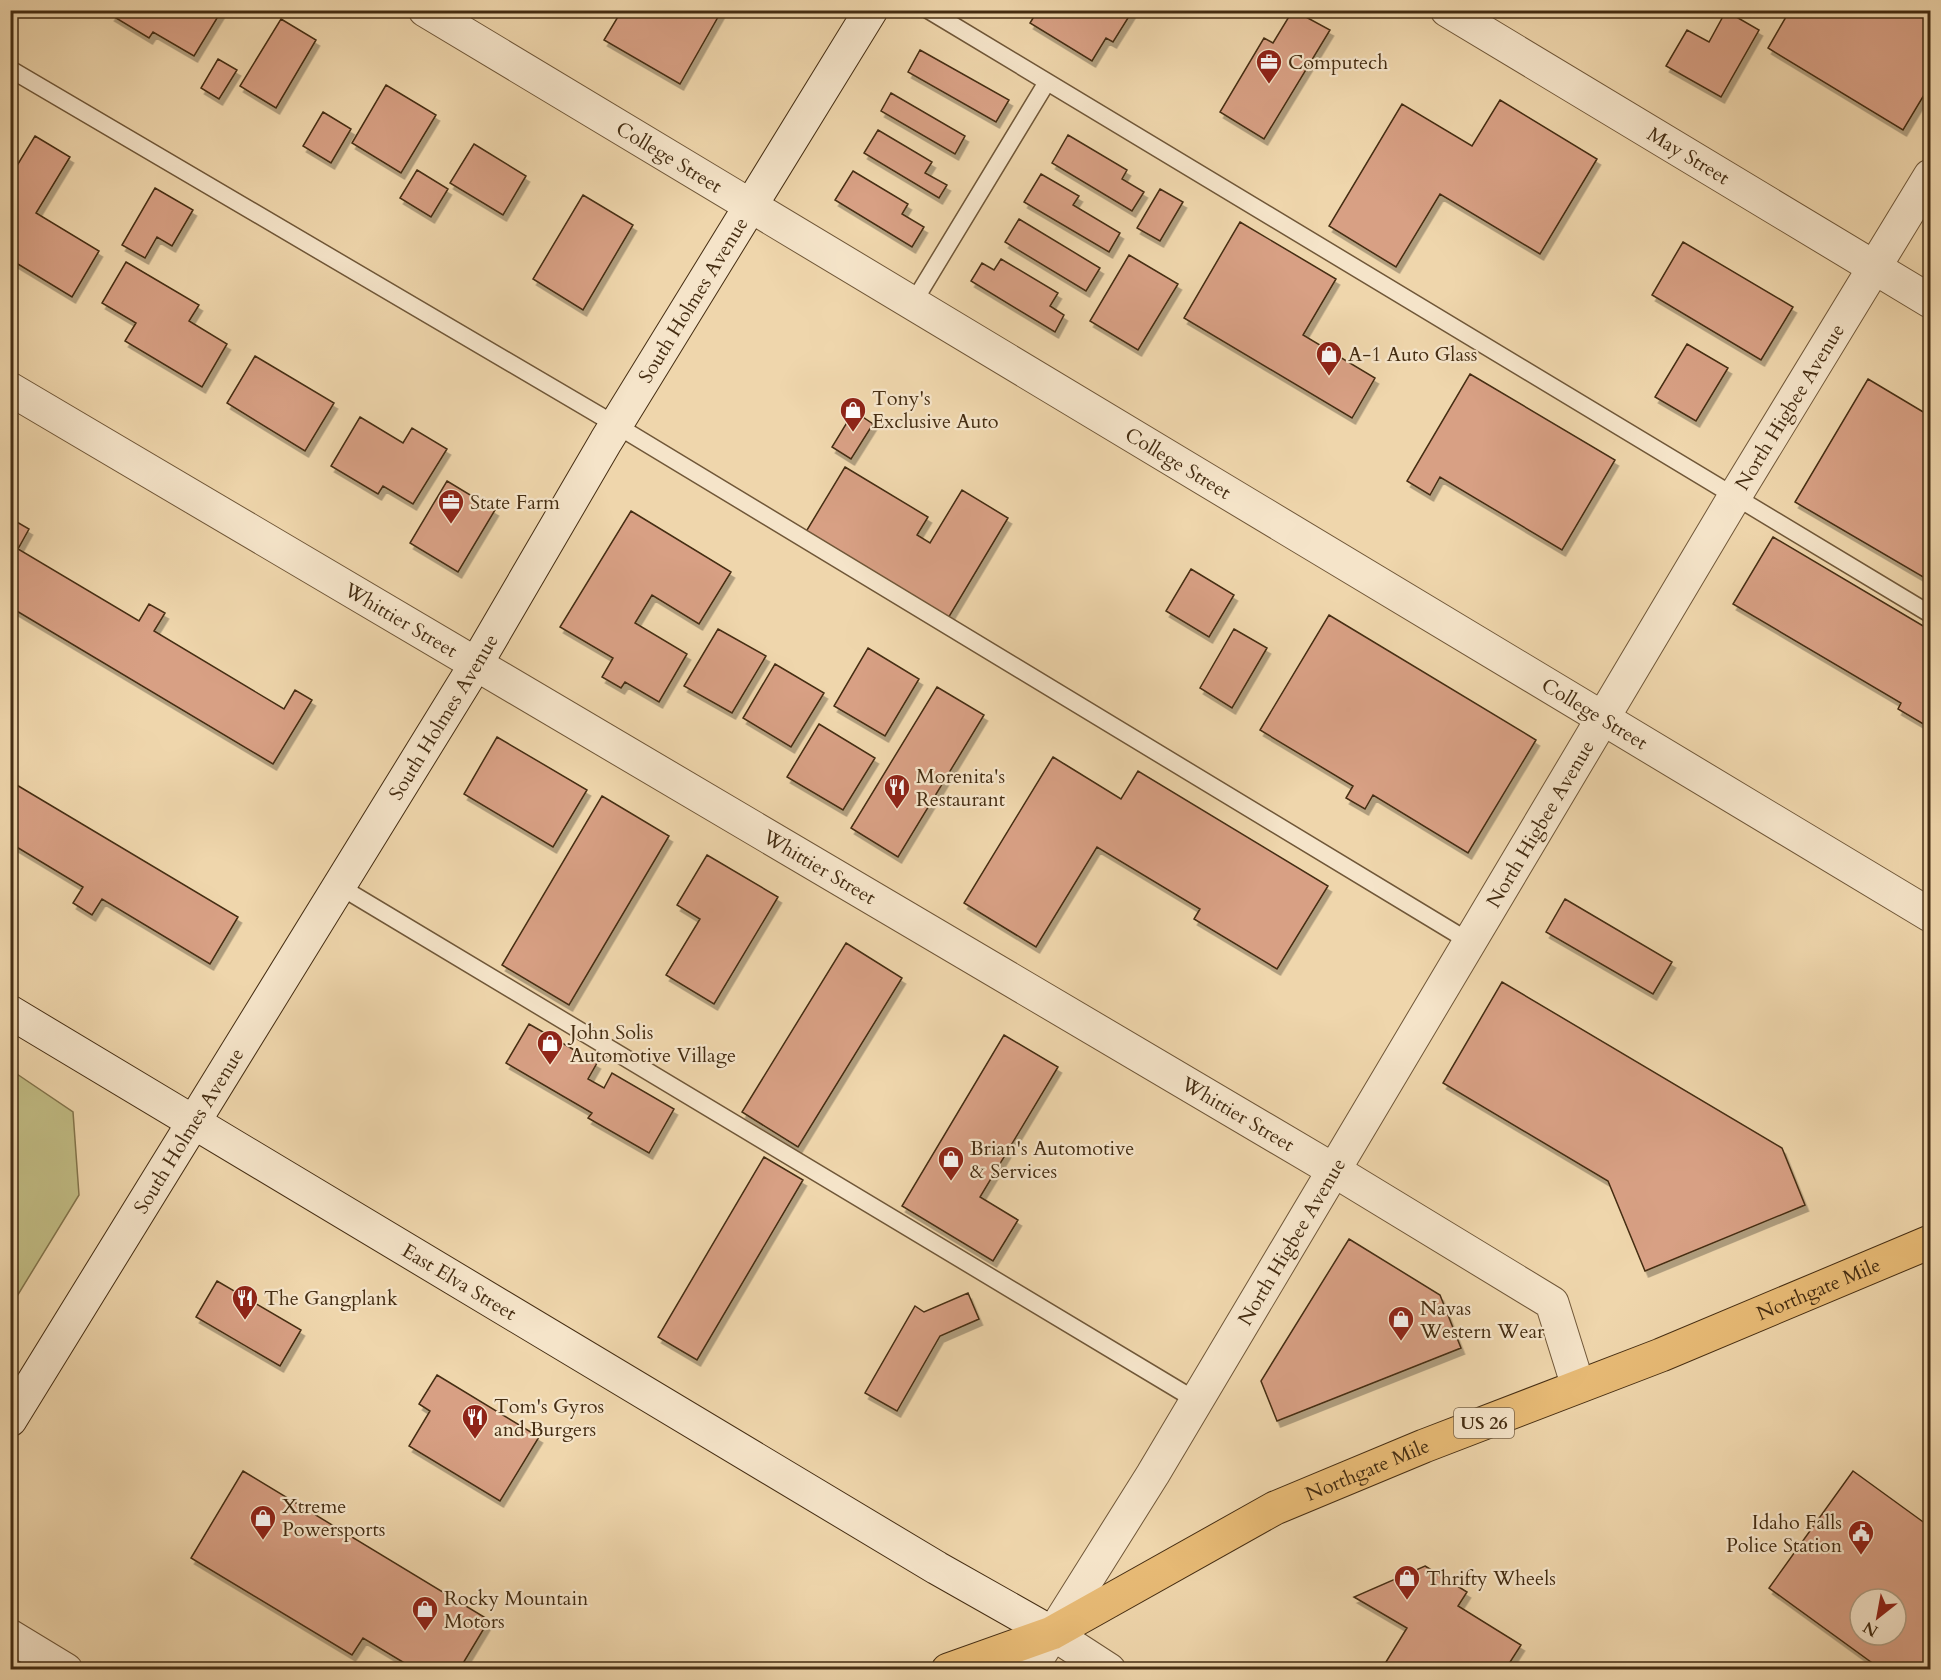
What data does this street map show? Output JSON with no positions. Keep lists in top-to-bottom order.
{
  "streets": {
    "highway": ["Northgate Mile", "US 26"],
    "street": [
      "May Street",
      "College Street",
      "South Holmes Avenue",
      "North Higbee Avenue",
      "Whittier Street",
      "East Elva Street"
    ]
  },
  "crossings": [
    ["May Street", "North Higbee Avenue"],
    ["College Street", "South Holmes Avenue"],
    ["College Street", "North Higbee Avenue"],
    ["South Holmes Avenue", "Whittier Street"],
    ["South Holmes Avenue", "East Elva Street"],
    ["North Higbee Avenue", "Whittier Street"],
    ["North Higbee Avenue", "East Elva Street"],
    ["North Higbee Avenue", "Northgate Mile"],
    ["North Higbee Avenue", "US 26"],
    ["Whittier Street", "Northgate Mile"],
    ["East Elva Street", "Northgate Mile"],
    ["East Elva Street", "US 26"],
    ["Northgate Mile", "US 26"]
  ],
  "places": {
    "office": ["Computech", "State Farm"],
    "shop": [
      "A-1 Auto Glass",
      "Tony's Exclusive Auto",
      "John Solis Automotive Village",
      "Brian's Automotive & Services",
      "Navas Western Wear",
      "Xtreme Powersports",
      "Thrifty Wheels",
      "Rocky Mountain Motors"
    ],
    "restaurant": ["Morenita's Restaurant", "The Gangplank", "Tom's Gyros and Burgers"],
    "public building": ["Idaho Falls Police Station"]
  },
  "north": "bottom left"
}
